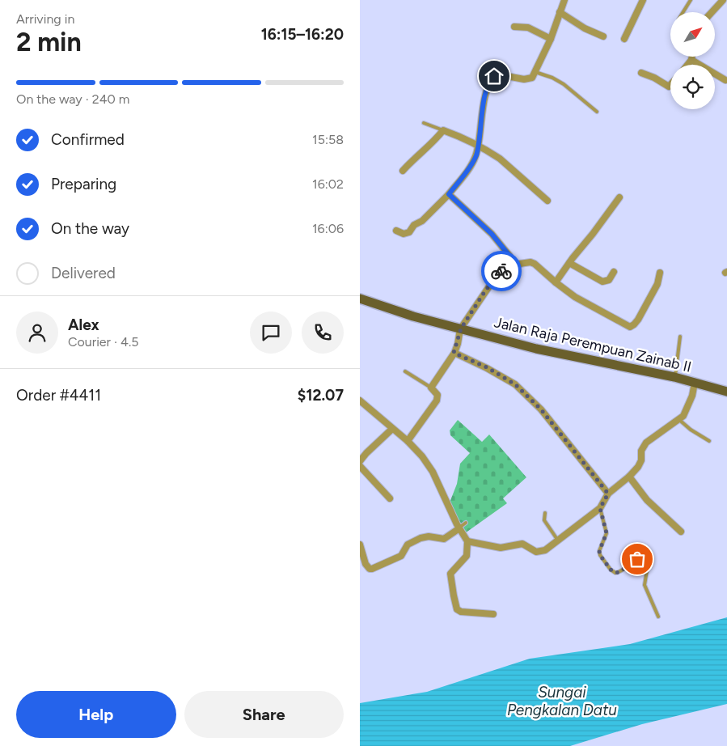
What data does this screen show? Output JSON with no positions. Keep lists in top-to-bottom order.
{
  "streets": {
    "main road": ["Jalan Raja Perempuan Zainab II"]
  },
  "water": ["Sungai Pengkalan Datu"],
  "north": "top right",
  "page": {
    "heading": ["2 min", "Arriving in", "16:15–16:20"],
    "panel": [
      "Alex",
      "Courier · 4.5",
      "Order #4411",
      "$12.07"
    ],
    "bar": "On the way · 240 m",
    "list": [
      ["Confirmed", "15:58"],
      ["Preparing", "16:02"],
      ["On the way", "16:06"],
      "Delivered"
    ],
    "buttons": ["Help", "Share"]
  }
}
